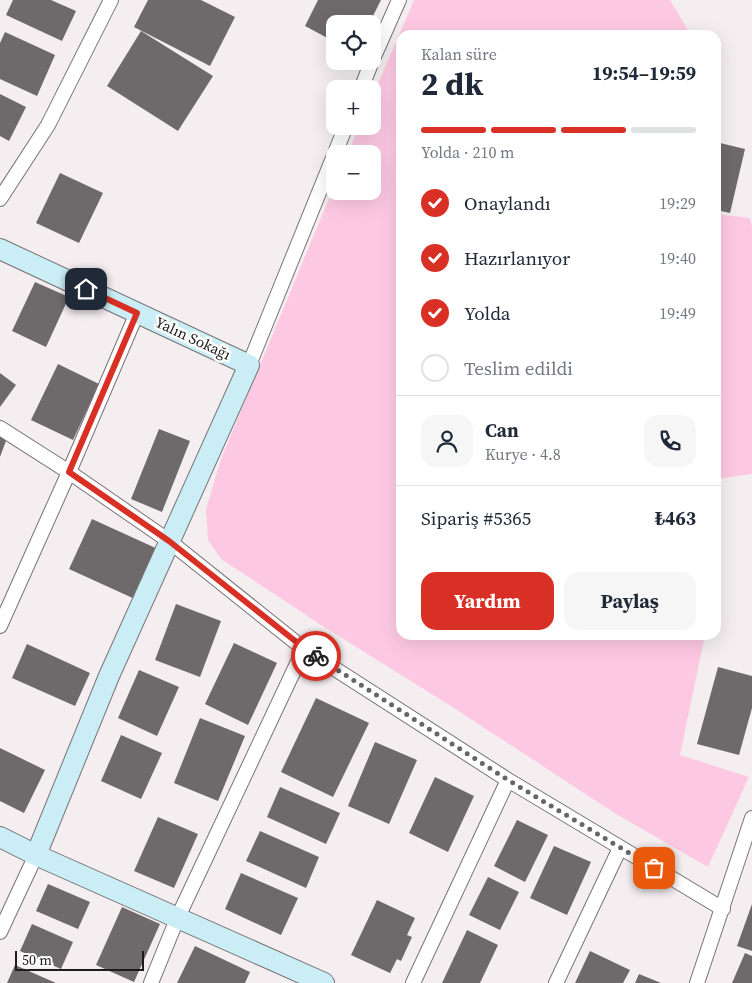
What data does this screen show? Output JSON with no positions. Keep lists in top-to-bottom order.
{
  "streets": {
    "street": ["Yalın Sokağı"]
  },
  "scale_bar": "50 m",
  "page": {
    "map_buttons": ["+", "−"],
    "heading": ["2 dk", "Kalan süre", "19:54–19:59"],
    "panel": [
      "Can",
      "Kurye · 4.8",
      "Sipariş #5365",
      "₺463"
    ],
    "bar": "Yolda · 210 m",
    "list": [
      ["Onaylandı", "19:29"],
      ["Hazırlanıyor", "19:40"],
      ["Yolda", "19:49"],
      "Teslim edildi"
    ],
    "buttons": ["Yardım", "Paylaş"],
    "scale": "50 m"
  }
}
